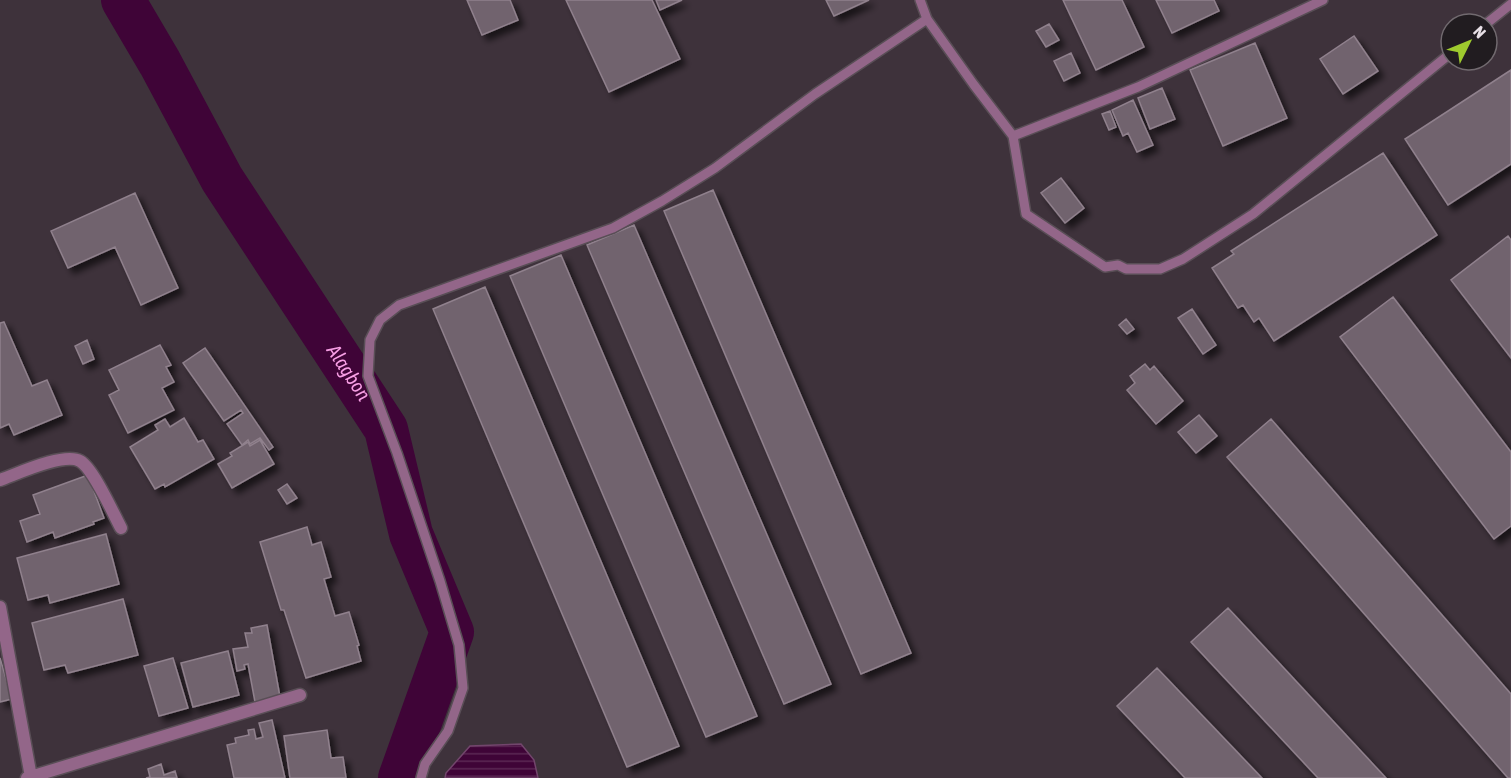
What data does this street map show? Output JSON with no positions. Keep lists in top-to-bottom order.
{
  "water": ["Alagbon"],
  "north": "top right"
}
